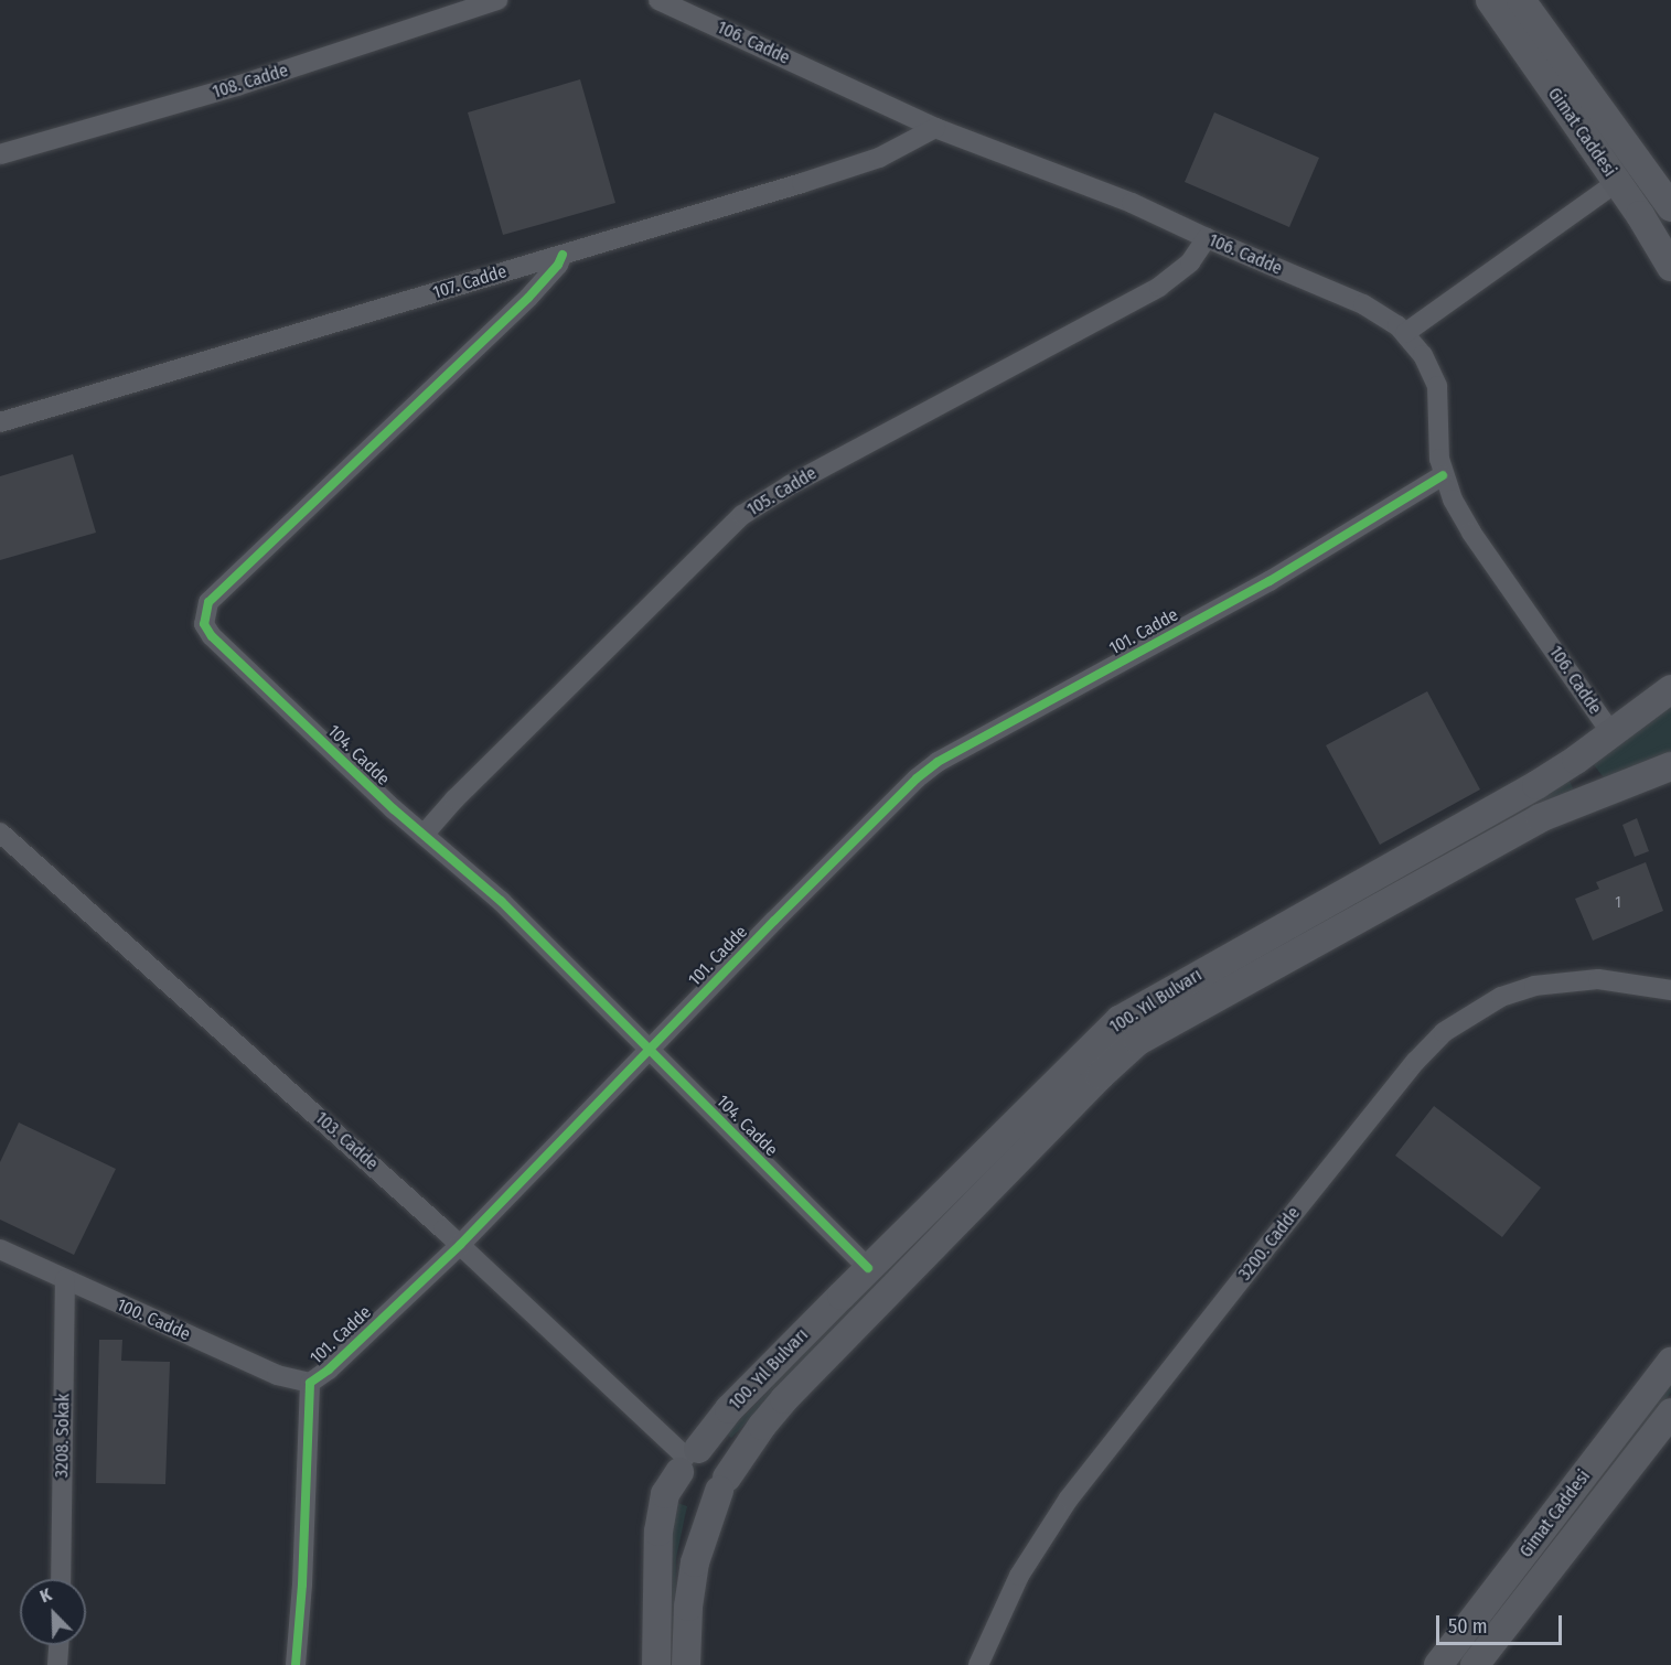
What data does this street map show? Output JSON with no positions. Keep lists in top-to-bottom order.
{
  "streets": {
    "main road": ["Gimat Caddesi", "100. Yıl Bulvarı"],
    "street": [
      "106. Cadde",
      "108. Cadde",
      "107. Cadde",
      "105. Cadde",
      "101. Cadde",
      "104. Cadde",
      "103. Cadde",
      "3200. Cadde",
      "100. Cadde",
      "3208. Sokak"
    ]
  },
  "crossings": [
    ["106. Cadde", "107. Cadde"],
    ["106. Cadde", "105. Cadde"],
    ["106. Cadde", "101. Cadde"],
    ["106. Cadde", "100. Yıl Bulvarı"],
    ["107. Cadde", "104. Cadde"],
    ["105. Cadde", "104. Cadde"],
    ["101. Cadde", "104. Cadde"],
    ["101. Cadde", "103. Cadde"],
    ["101. Cadde", "100. Cadde"],
    ["104. Cadde", "100. Yıl Bulvarı"],
    ["100. Yıl Bulvarı", "103. Cadde"],
    ["100. Cadde", "3208. Sokak"]
  ],
  "house_numbers": ["1"],
  "scale_bar": "50 m",
  "north": "top left"
}
